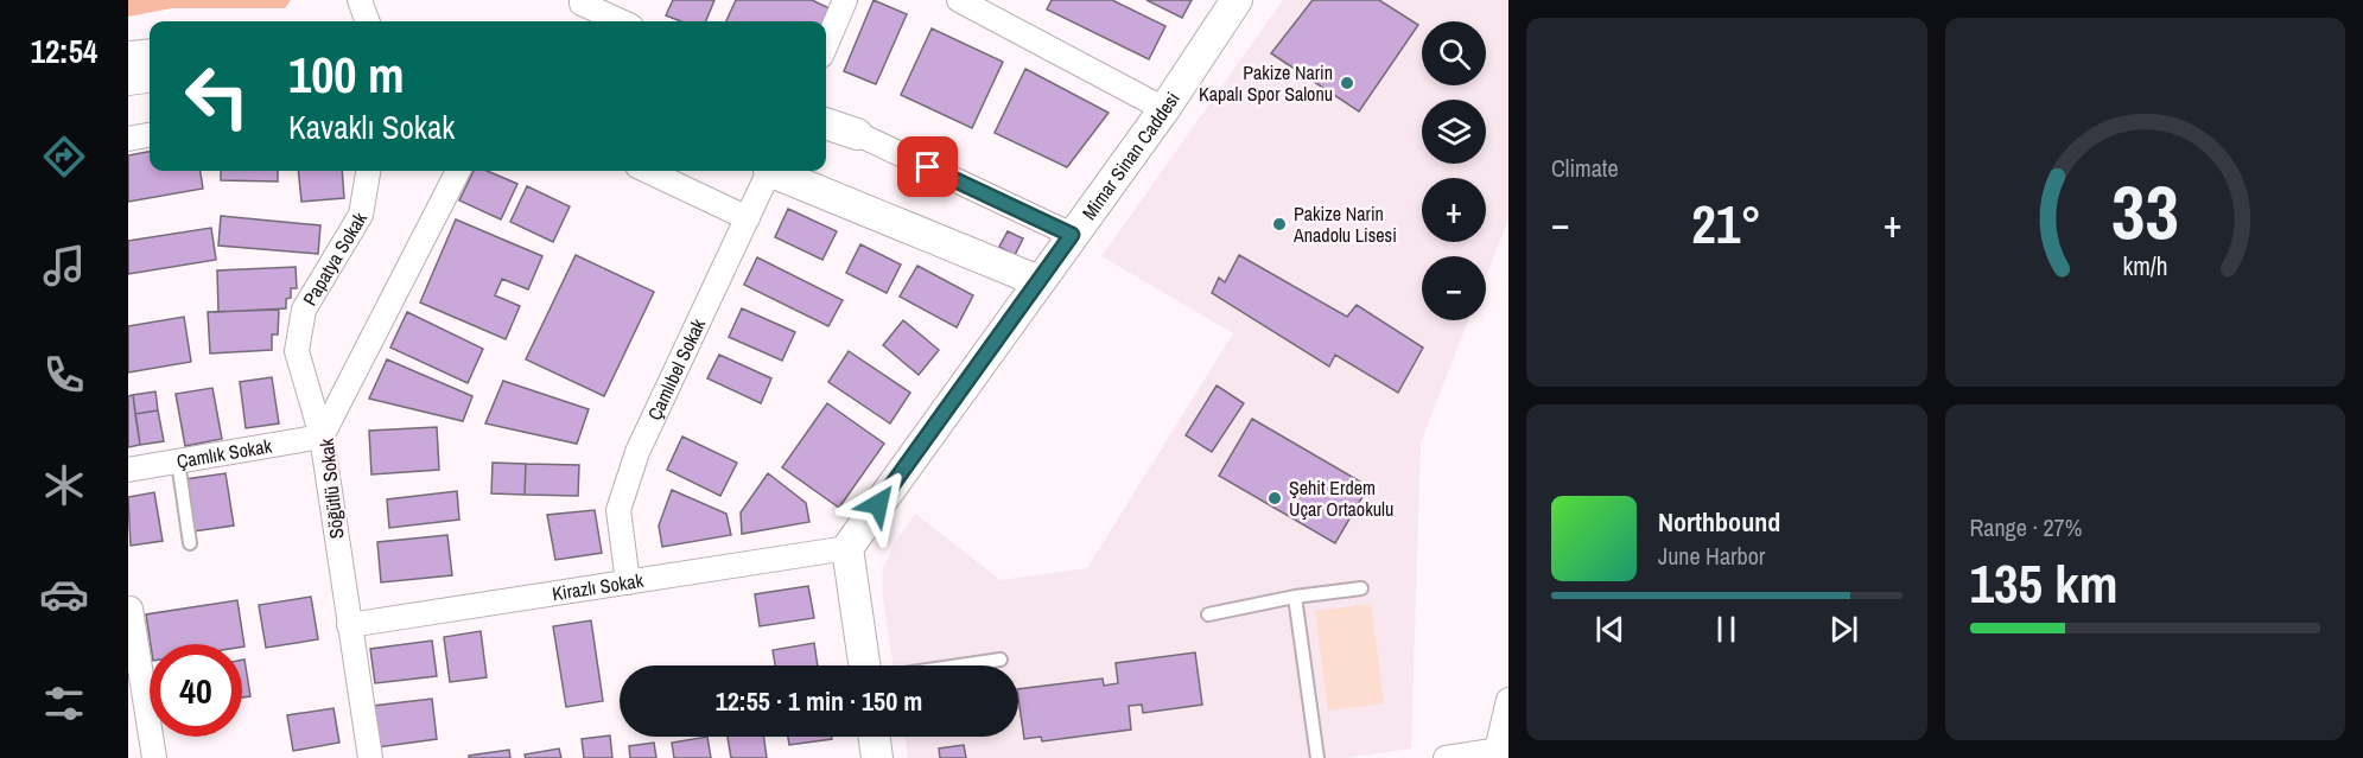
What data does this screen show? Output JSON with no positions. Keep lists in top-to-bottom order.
{
  "streets": {
    "street": [
      "Mimar Sinan Caddesi",
      "Papatya Sokak",
      "Çamlıbel Sokak",
      "Çamlık Sokak",
      "Söğütlü Sokak",
      "Kirazlı Sokak"
    ]
  },
  "crossings": [
    ["Mimar Sinan Caddesi", "Kirazlı Sokak"],
    ["Papatya Sokak", "Çamlık Sokak"],
    ["Papatya Sokak", "Söğütlü Sokak"],
    ["Çamlıbel Sokak", "Kirazlı Sokak"],
    ["Çamlık Sokak", "Söğütlü Sokak"],
    ["Söğütlü Sokak", "Kirazlı Sokak"]
  ],
  "places": ["Pakize Narin Kapalı Spor Salonu", "Pakize Narin Anadolu Lisesi", "Şehit Erdem Uçar Ortaokulu"],
  "page": {
    "tabs": "12:54",
    "tile": [
      "Climate",
      ["Range · 27%", "135 km"]
    ],
    "map_buttons": ["+", "−"],
    "turn": ["100 m", "Kavaklı Sokak"],
    "heat": ["−", "21°", "+"],
    "song": ["Northbound", "June Harbor"],
    "limit": "40",
    "trip": "12:55 · 1 min · 150 m",
    "gauge": ["33", "km/h"]
  }
}
